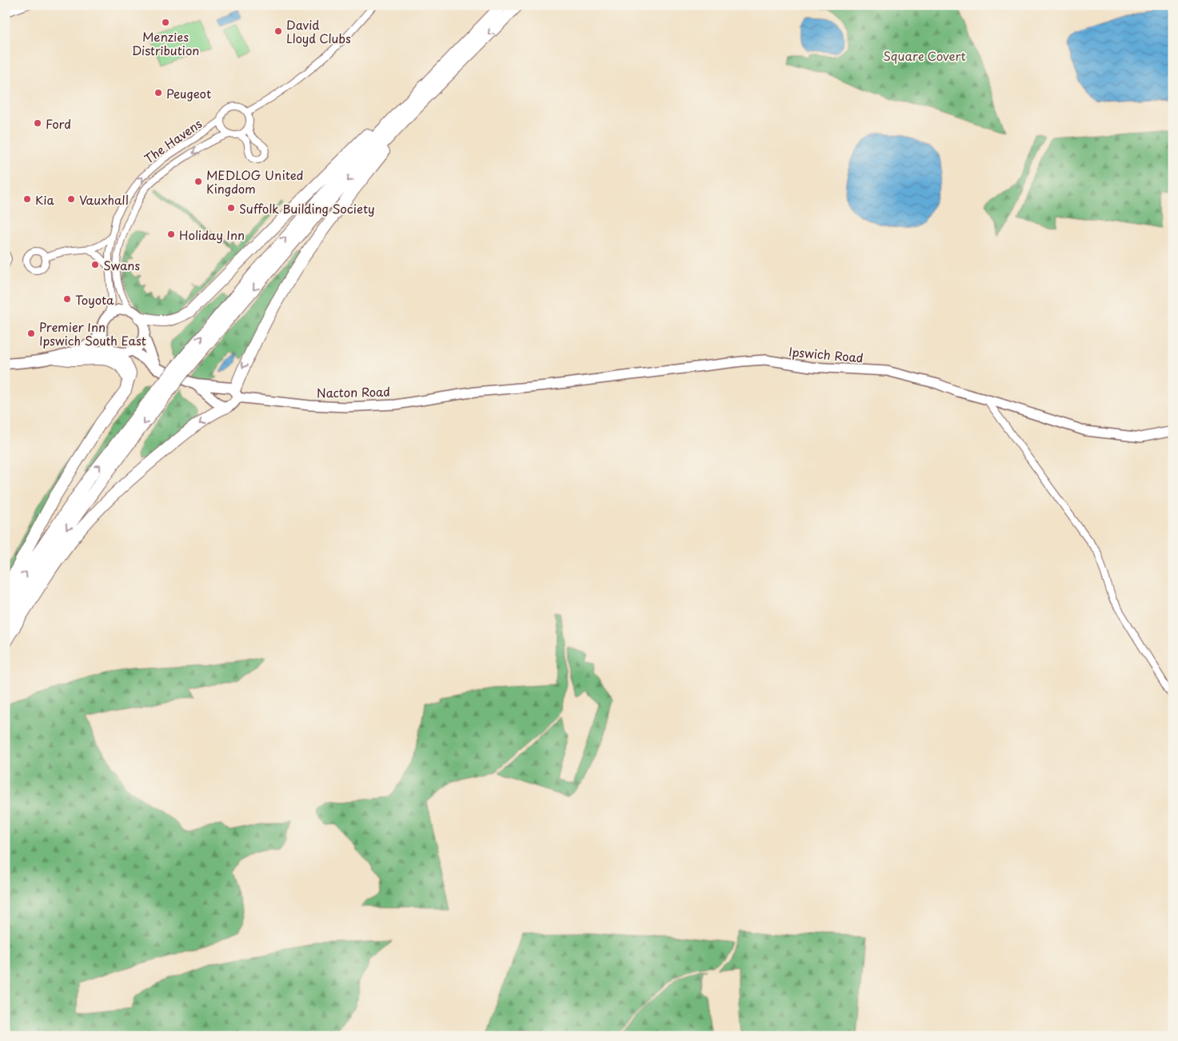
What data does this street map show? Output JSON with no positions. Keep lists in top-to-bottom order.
{
  "streets": {
    "street": ["The Havens", "Ipswich Road", "Nacton Road"]
  },
  "crossings": [
    ["Ipswich Road", "Nacton Road"]
  ],
  "parks": ["Square Covert"],
  "places": [
    "Menzies Distribution",
    "David Lloyd Clubs",
    "Peugeot",
    "Ford",
    "MEDLOG United Kingdom",
    "Kia",
    "Vauxhall",
    "Suffolk Building Society",
    "Holiday Inn",
    "Swans",
    "Toyota",
    "Premier Inn Ipswich South East"
  ]
}
